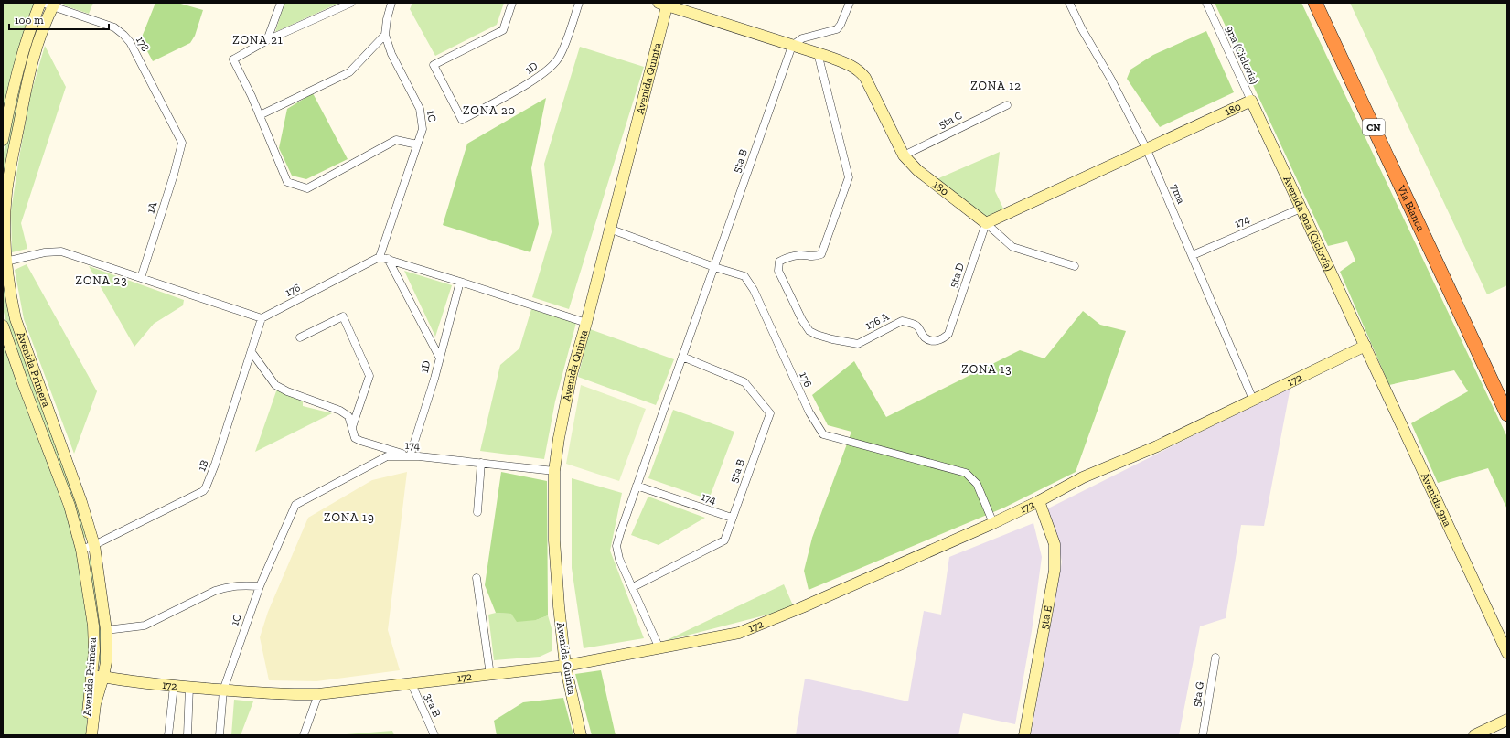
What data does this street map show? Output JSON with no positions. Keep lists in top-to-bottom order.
{
  "streets": {
    "highway": ["CN", "Vía Blanca"],
    "street": [
      "178",
      "9na (Ciclovía)",
      "1D",
      "Avenida Quinta",
      "180",
      "1C",
      "5ta C",
      "5ta B",
      "7ma",
      "1A",
      "174",
      "Avenida 9na (Ciclovía)",
      "5ta D",
      "176",
      "176 A",
      "Avenida Primera",
      "172",
      "1B",
      "Avenida 9na",
      "5ta E",
      "5ta G",
      "3ra B"
    ]
  },
  "crossings": [
    ["178", "1A"],
    ["178", "Avenida Primera"],
    ["9na (Ciclovía)", "180"],
    ["9na (Ciclovía)", "Avenida 9na (Ciclovía)"],
    ["1D", "174"],
    ["Avenida Quinta", "180"],
    ["Avenida Quinta", "174"],
    ["Avenida Quinta", "176"],
    ["Avenida Quinta", "172"],
    ["180", "5ta C"],
    ["180", "5ta B"],
    ["180", "7ma"],
    ["180", "Avenida 9na (Ciclovía)"],
    ["180", "5ta D"],
    ["180", "176 A"],
    ["1C", "174"],
    ["1C", "176"],
    ["1C", "172"],
    ["5ta B", "174"],
    ["5ta B", "176"],
    ["5ta B", "172"],
    ["7ma", "174"],
    ["7ma", "172"],
    ["174", "Avenida 9na (Ciclovía)"],
    ["Avenida 9na (Ciclovía)", "172"],
    ["Avenida 9na (Ciclovía)", "Avenida 9na"],
    ["5ta D", "176 A"],
    ["176", "172"],
    ["176", "1B"],
    ["Avenida Primera", "172"],
    ["Avenida Primera", "1B"],
    ["172", "Avenida 9na"],
    ["172", "5ta E"],
    ["172", "3ra B"]
  ],
  "districts": [
    "ZONA 21",
    "ZONA 12",
    "ZONA 20",
    "ZONA 23",
    "ZONA 13",
    "ZONA 19"
  ],
  "scale_bar": "100 m"
}
